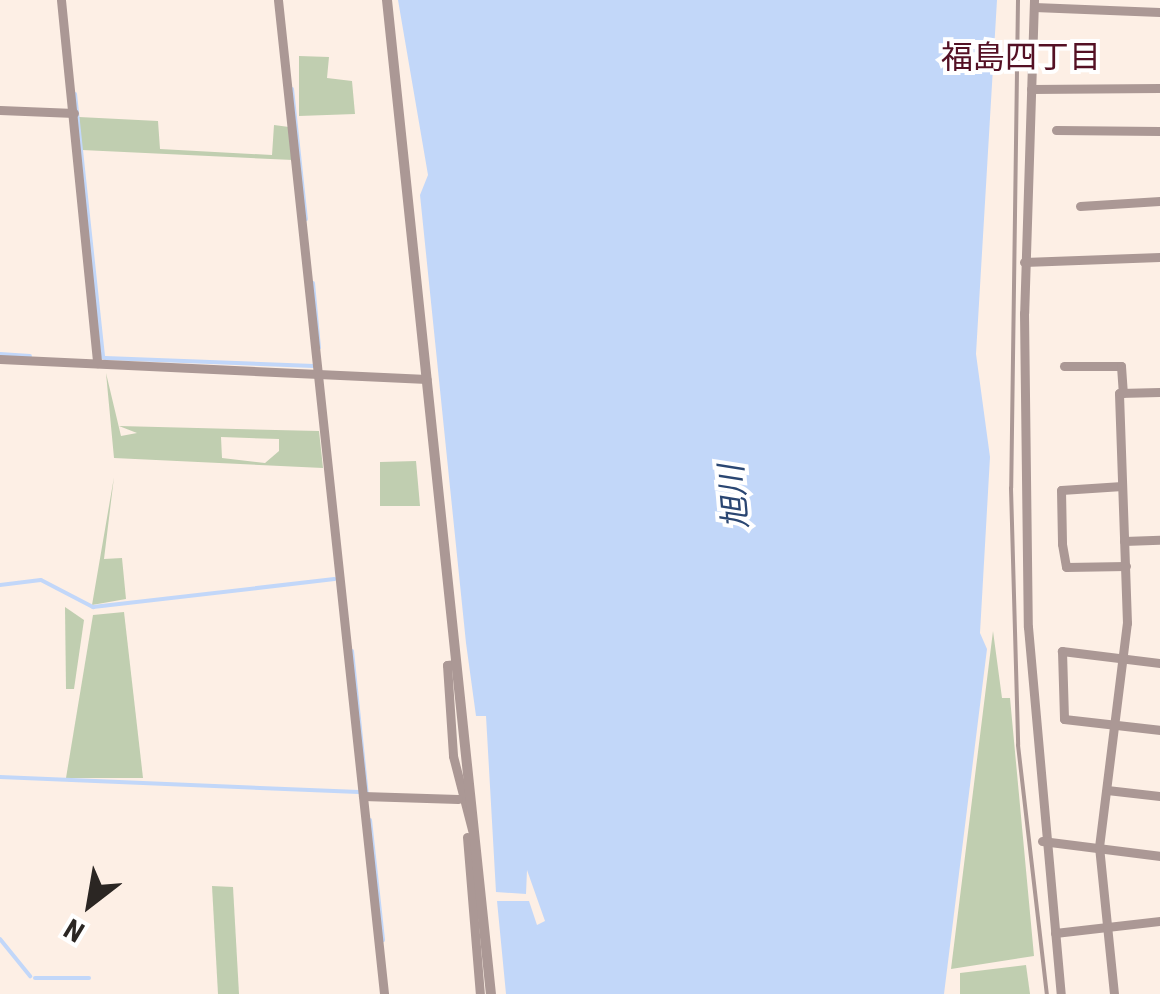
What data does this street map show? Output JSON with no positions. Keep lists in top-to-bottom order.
{
  "districts": ["福島四丁目"],
  "water": ["旭川"],
  "north": "bottom left"
}
